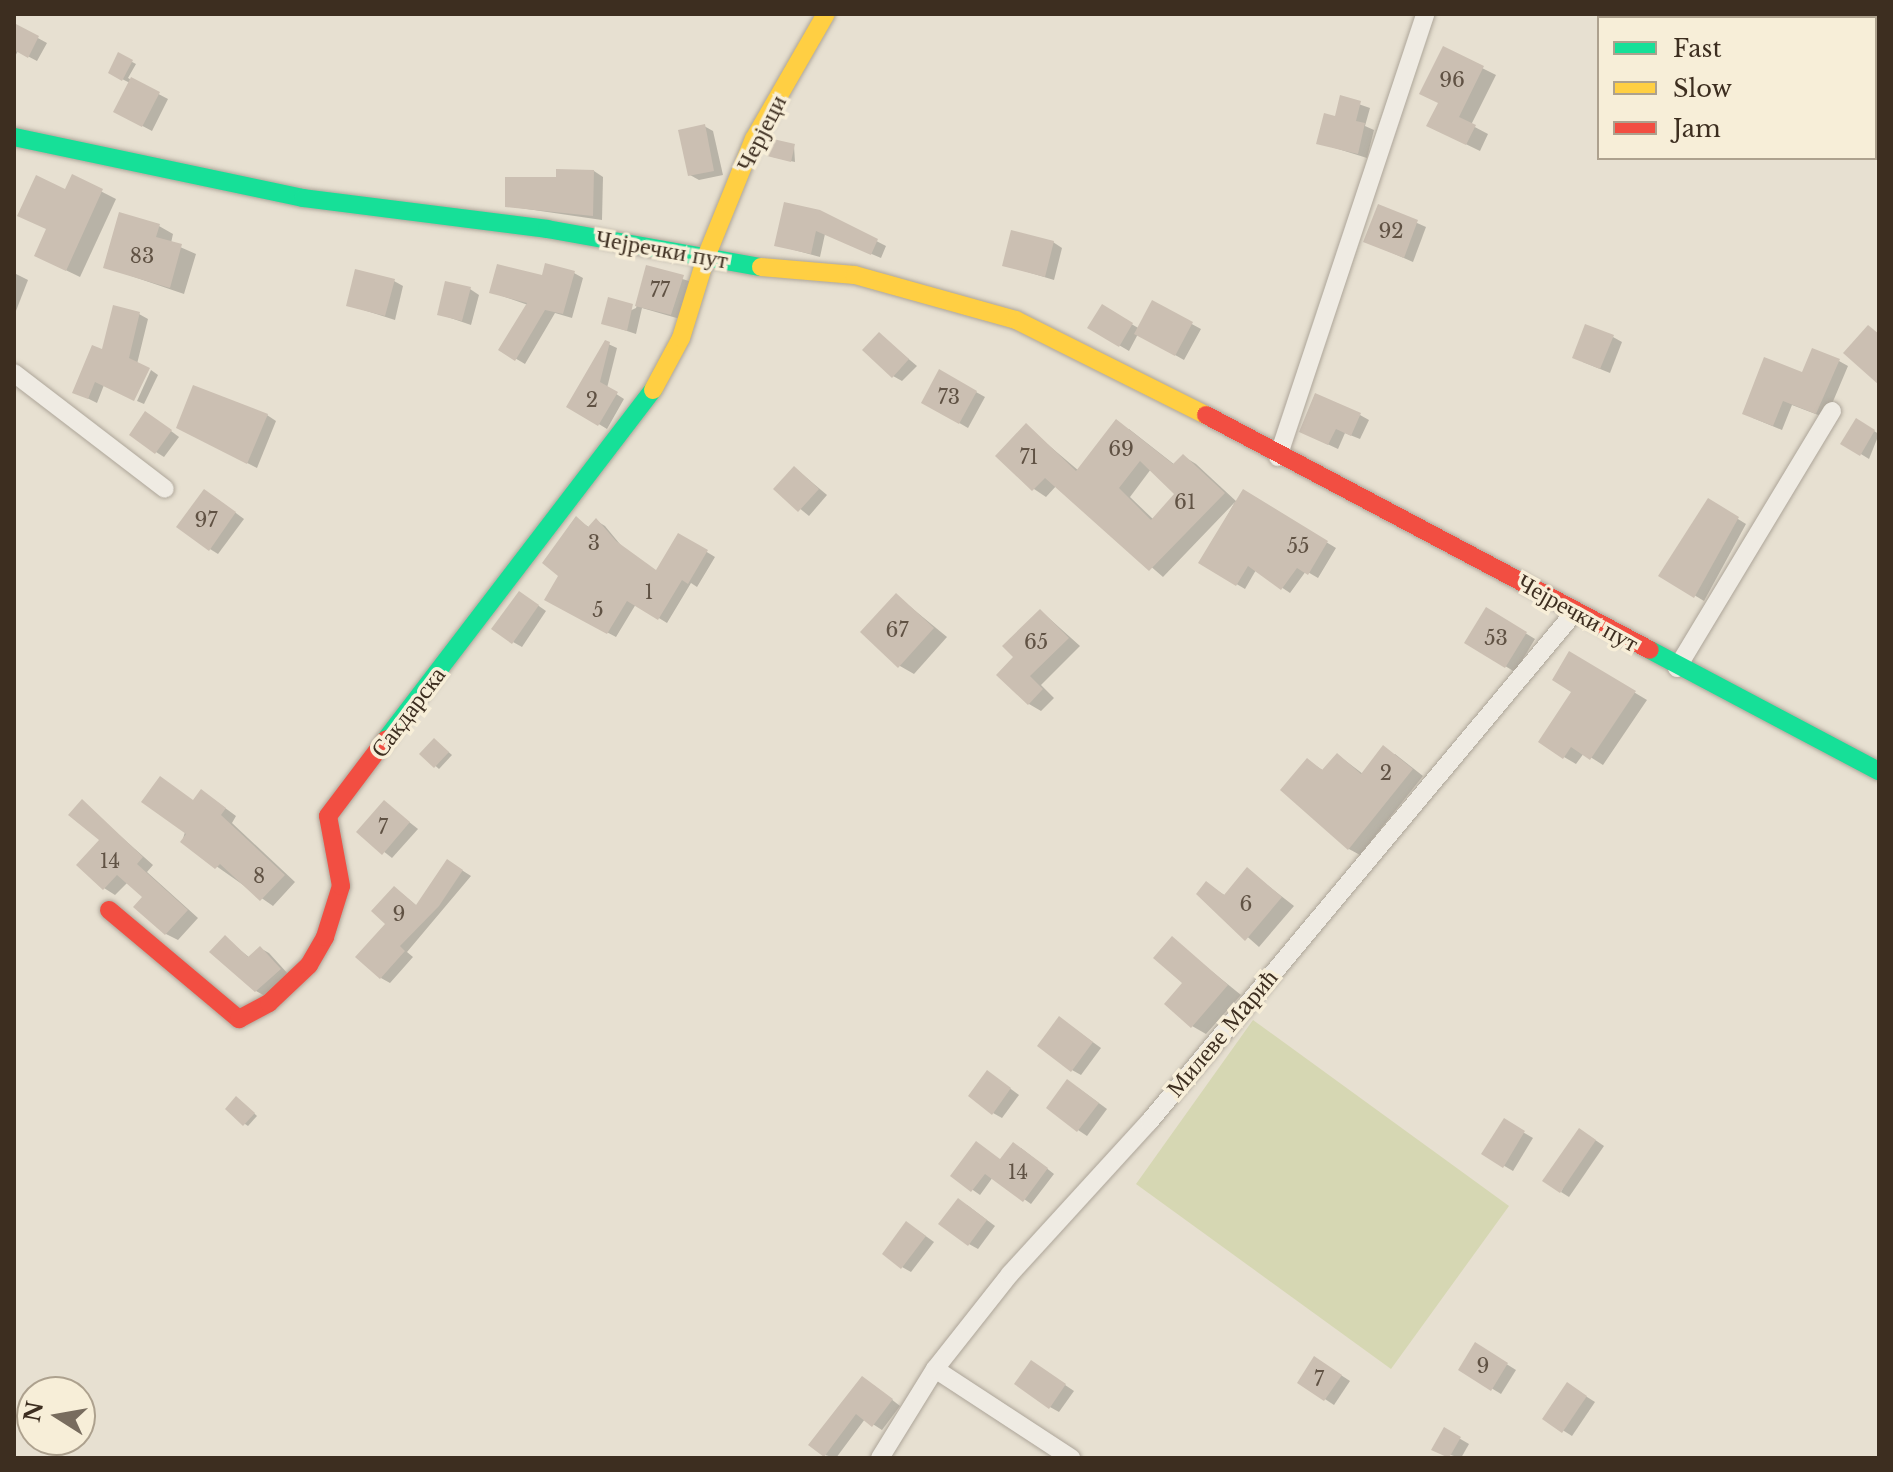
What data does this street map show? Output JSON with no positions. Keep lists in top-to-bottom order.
{
  "streets": {
    "street": [
      "Черјеци",
      "Чејречки пут",
      "Сакдарска",
      "Милеве Мaрић"
    ]
  },
  "crossings": [
    ["Черјеци", "Чејречки пут"],
    ["Черјеци", "Сакдарска"],
    ["Чејречки пут", "Сакдарска"],
    ["Чејречки пут", "Милеве Мaрић"]
  ],
  "house_numbers": [
    "96",
    "92",
    "83",
    "77",
    "73",
    "2",
    "69",
    "71",
    "61",
    "97",
    "3",
    "55",
    "1",
    "5",
    "67",
    "53",
    "65",
    "2",
    "7",
    "14",
    "8",
    "6",
    "9",
    "14",
    "9",
    "7"
  ],
  "legend": ["Fast", "Slow", "Jam"],
  "north": "left"
}
